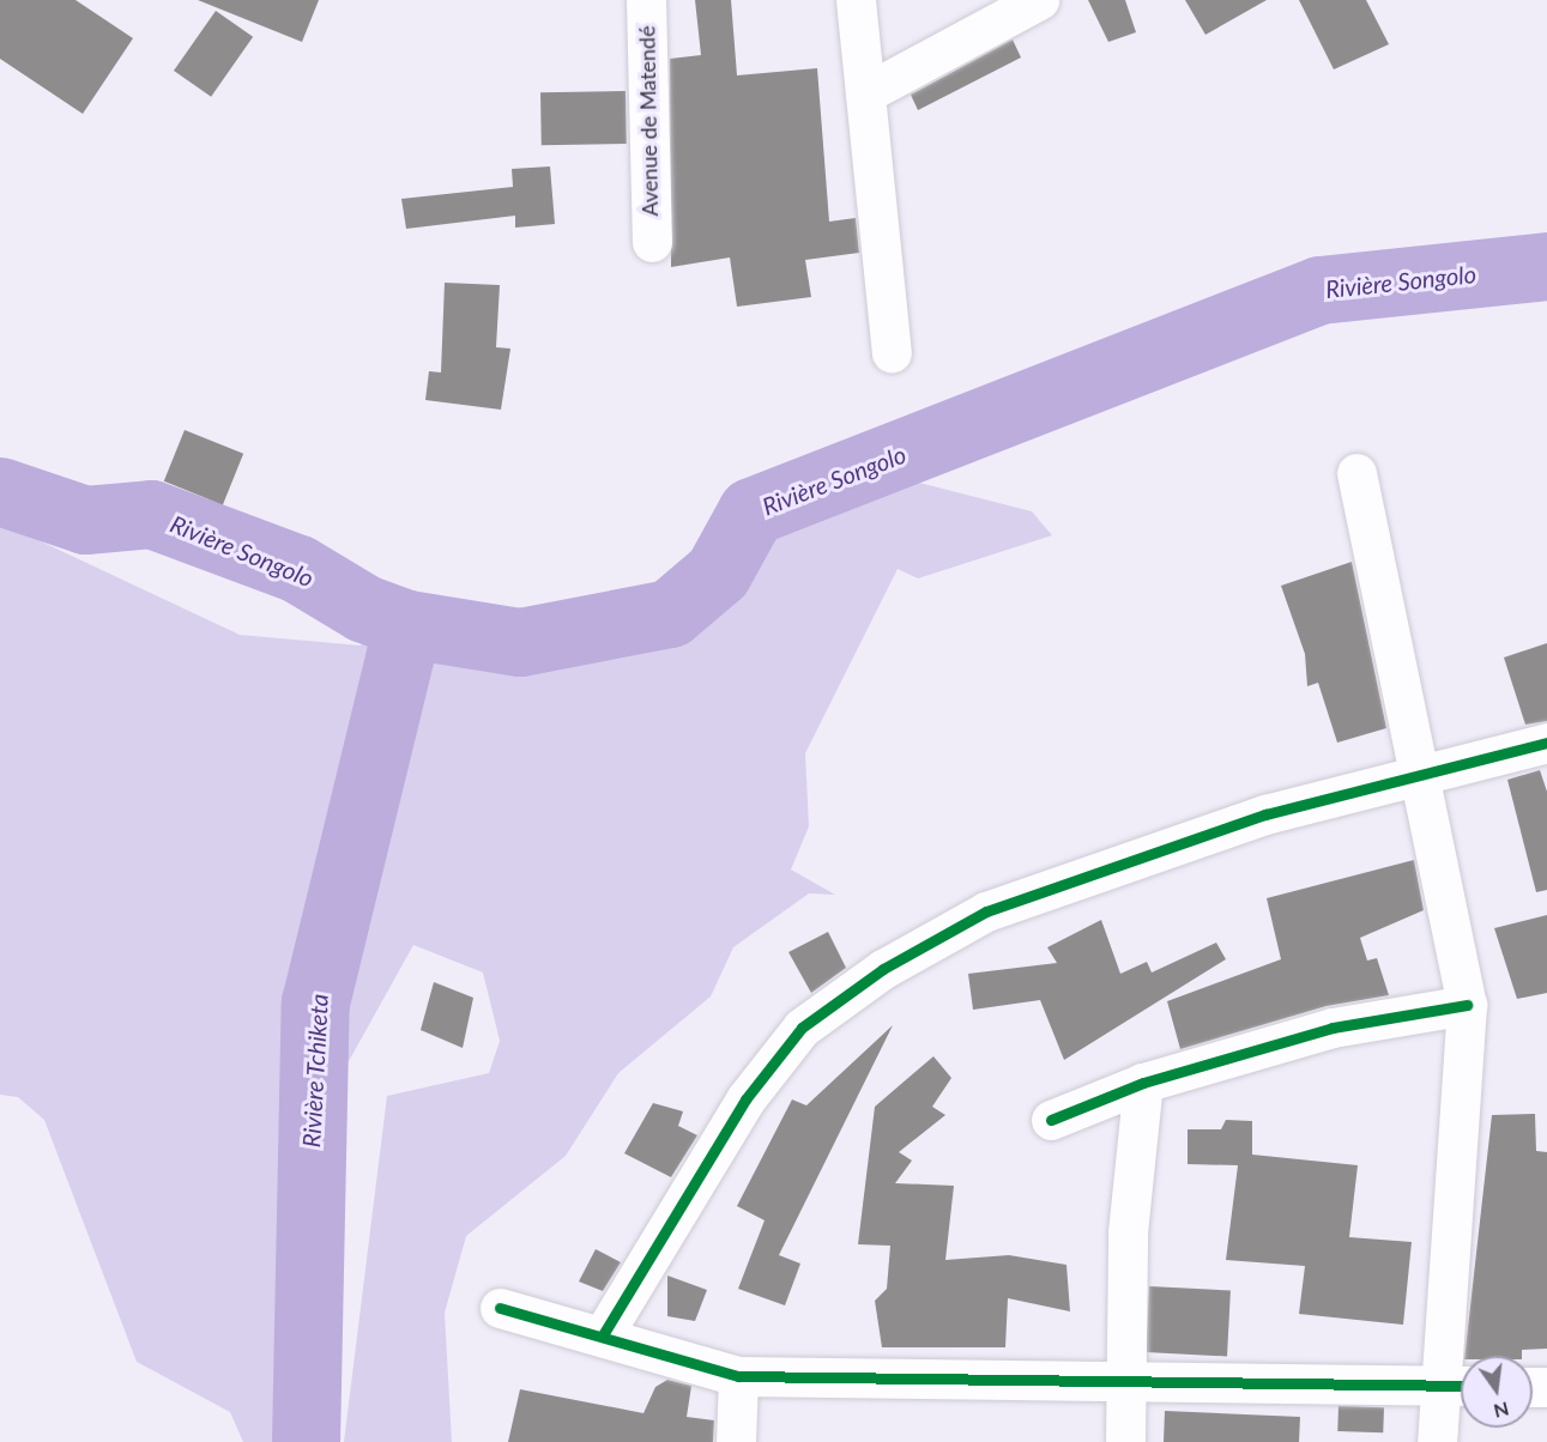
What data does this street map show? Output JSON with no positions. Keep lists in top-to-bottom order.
{
  "streets": {
    "street": ["Avenue de Matendé"]
  },
  "water": ["Rivière Songolo", "Rivière Tchiketa"],
  "north": "bottom"
}
